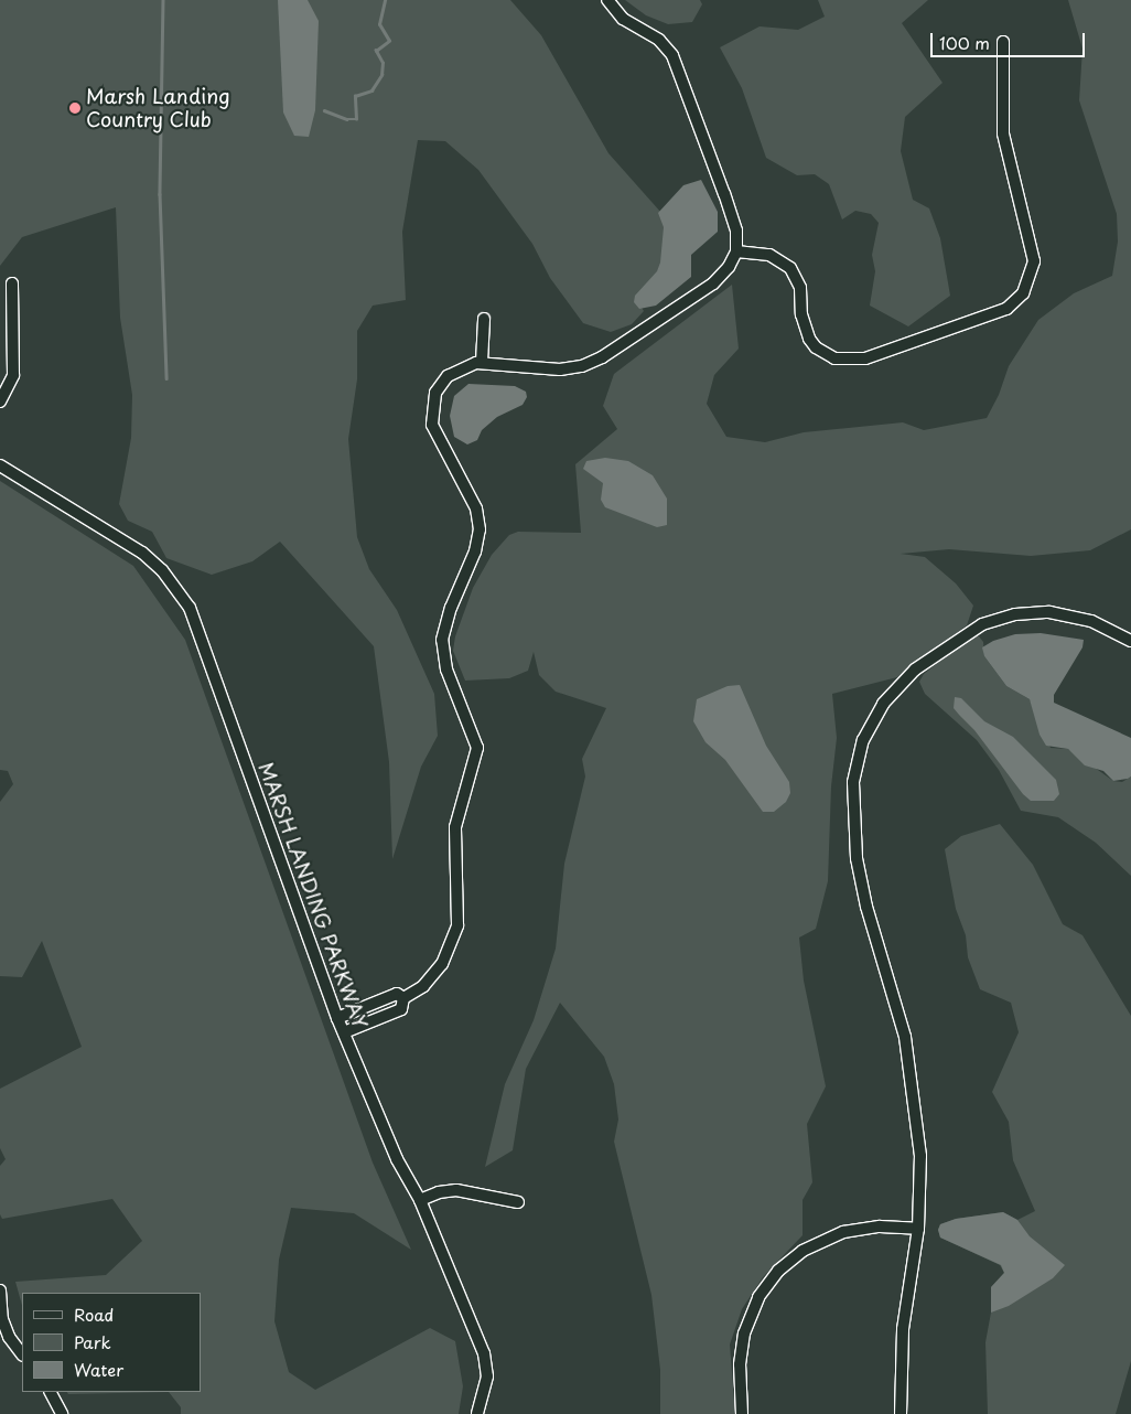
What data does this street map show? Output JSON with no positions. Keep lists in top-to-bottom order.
{
  "streets": {
    "street": ["MARSH LANDING PARKWAY"]
  },
  "places": ["Marsh Landing Country Club"],
  "legend": ["Road", "Park", "Water"],
  "scale_bar": "100 m"
}
